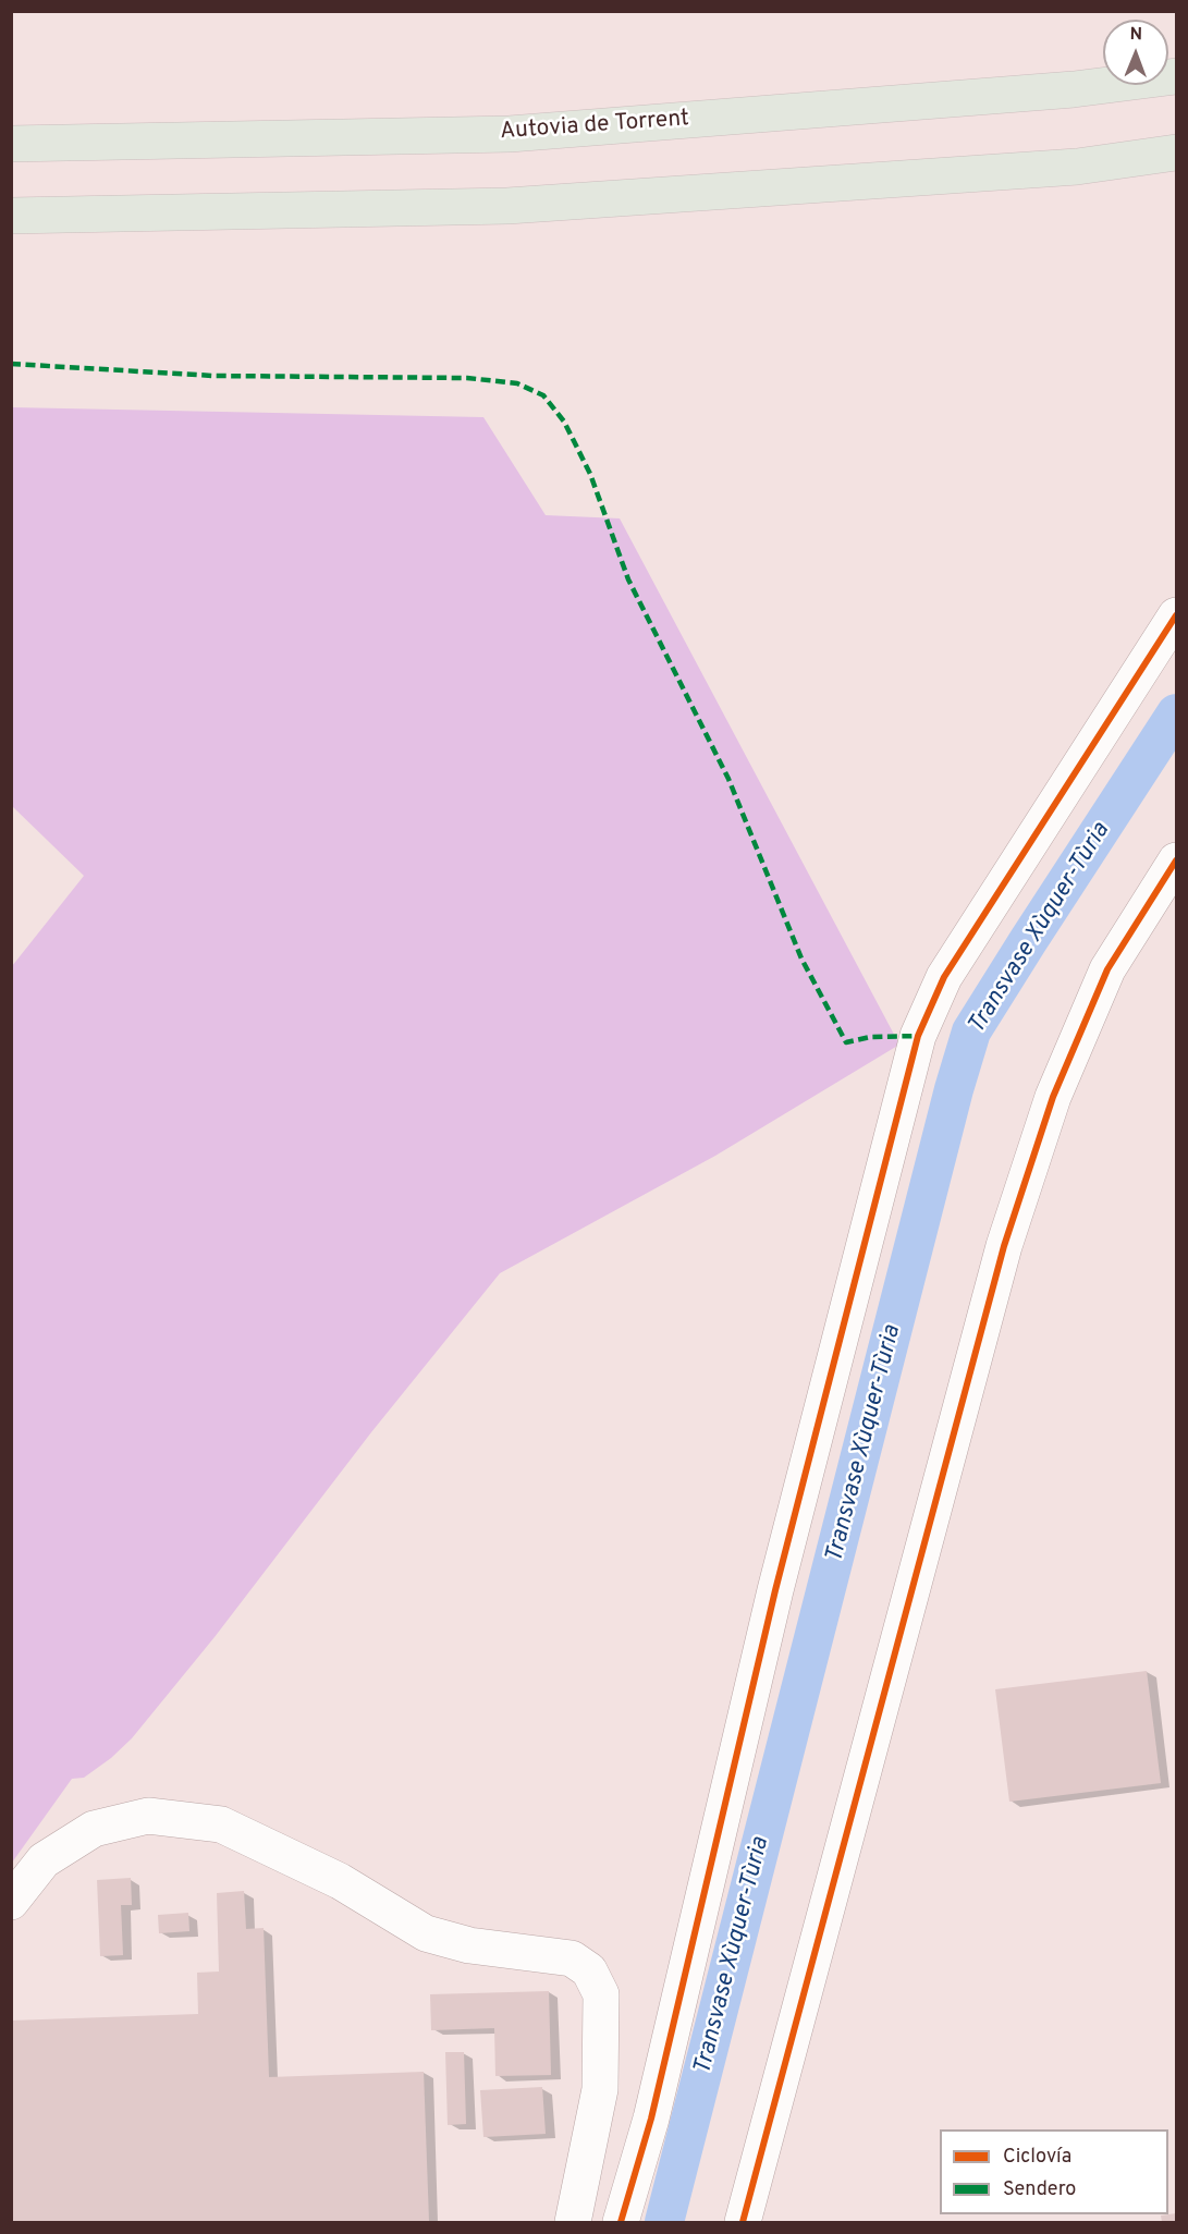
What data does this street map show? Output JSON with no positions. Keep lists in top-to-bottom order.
{
  "streets": {
    "highway": ["Autovia de Torrent"]
  },
  "water": ["Transvase Xùquer-Tùria"],
  "legend": ["Ciclovía", "Sendero"],
  "north": "top"
}
